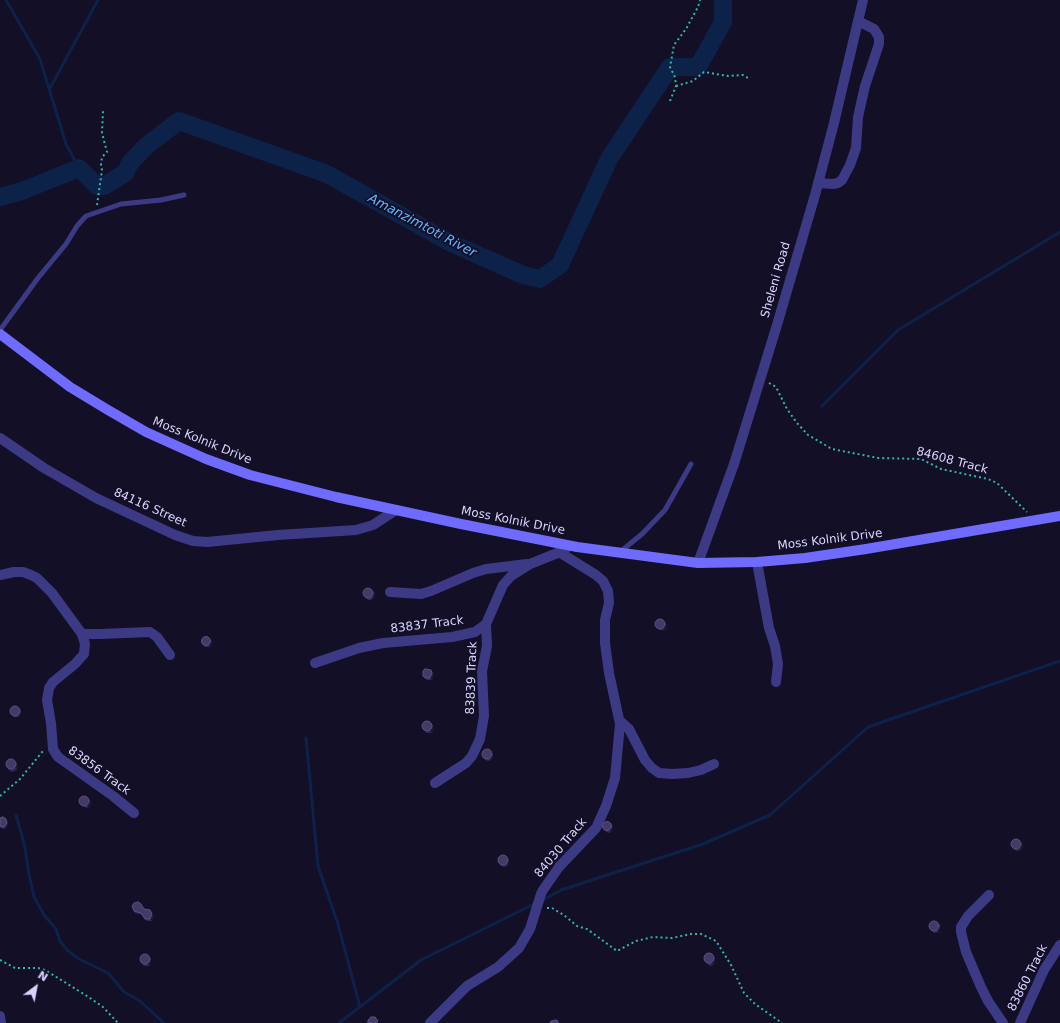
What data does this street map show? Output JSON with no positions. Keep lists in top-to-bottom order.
{
  "streets": {
    "main road": ["Moss Kolnik Drive"],
    "street": [
      "Sheleni Road",
      "84116 Street",
      "83837 Track",
      "83839 Track",
      "83856 Track",
      "84030 Track",
      "83860 Track"
    ],
    "path": ["84608 Track"]
  },
  "crossings": [
    ["Sheleni Road", "Moss Kolnik Drive"],
    ["Sheleni Road", "84608 Track"],
    ["Moss Kolnik Drive", "84608 Track"],
    ["Moss Kolnik Drive", "84116 Street"],
    ["83837 Track", "83839 Track"]
  ],
  "water": ["Amanzimtoti River"],
  "north": "top right"
}
